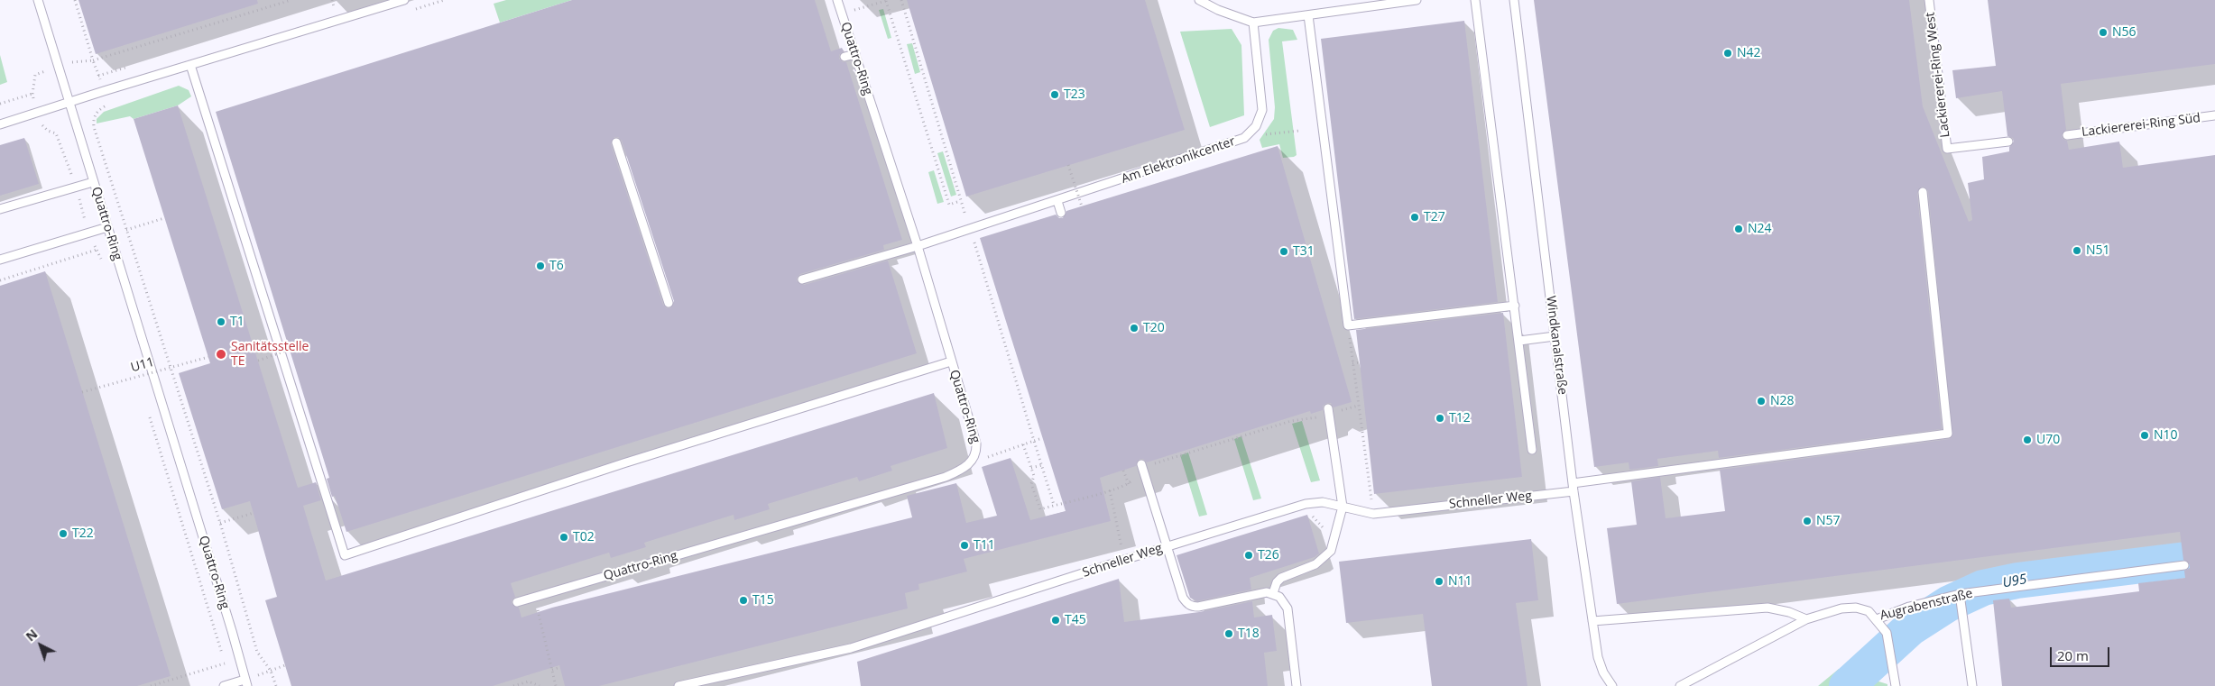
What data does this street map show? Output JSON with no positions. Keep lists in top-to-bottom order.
{
  "streets": {
    "lane": [
      "Quattro-Ring",
      "Lackiererei-Ring West",
      "Lackiererei-Ring Süd",
      "Am Elektronikcenter",
      "Windkanalstraße",
      "Schneller Weg",
      "Augrabenstraße"
    ],
    "path": ["U11"]
  },
  "crossings": [
    ["Quattro-Ring", "Am Elektronikcenter"],
    ["Windkanalstraße", "Schneller Weg"]
  ],
  "water": ["U95"],
  "places": [
    "N56",
    "N42",
    "T23",
    "T27",
    "N24",
    "N51",
    "T31",
    "T6",
    "T1",
    "T20",
    "Sanitätsstelle TE",
    "N28",
    "T12",
    "N10",
    "U70",
    "N57",
    "T22",
    "T02",
    "T11",
    "T26",
    "N11",
    "T15",
    "T45",
    "T18"
  ],
  "scale_bar": "20 m",
  "north": "top left"
}
